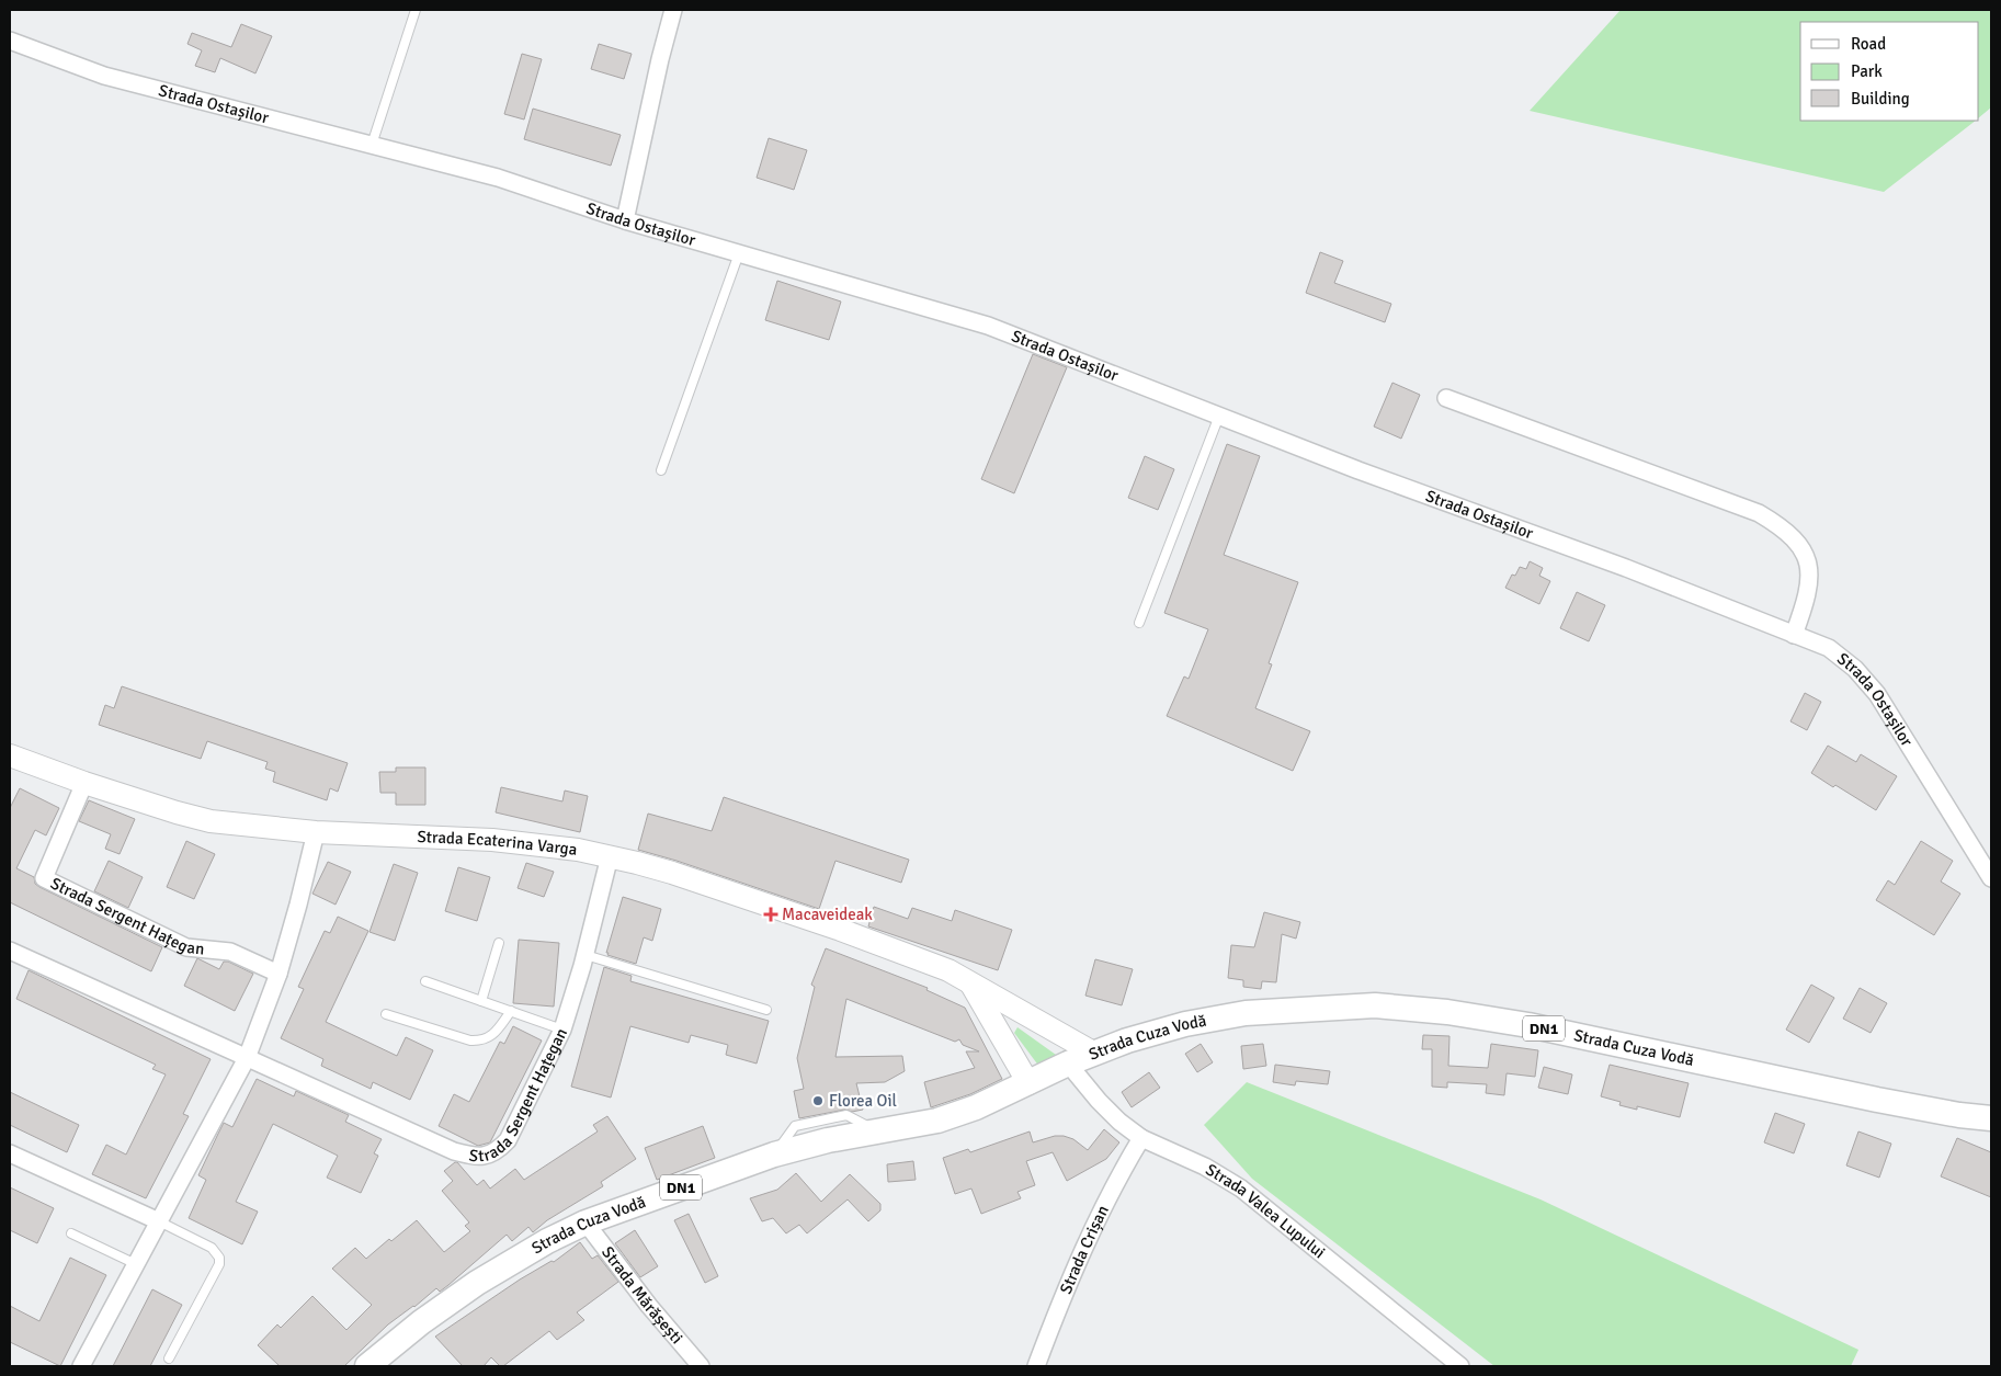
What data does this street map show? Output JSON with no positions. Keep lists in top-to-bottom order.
{
  "streets": {
    "main road": ["Strada Ecaterina Varga", "DN1", "Strada Cuza Vodă"],
    "street": [
      "Strada Ostașilor",
      "Strada Sergent Hațegan",
      "Strada Valea Lupului",
      "Strada Crișan",
      "Strada Mărășești"
    ]
  },
  "crossings": [
    ["Strada Ecaterina Varga", "Strada Sergent Hațegan"],
    ["Strada Ecaterina Varga", "Strada Cuza Vodă"],
    ["Strada Cuza Vodă", "Strada Valea Lupului"],
    ["Strada Cuza Vodă", "Strada Mărășești"],
    ["Strada Valea Lupului", "Strada Crișan"]
  ],
  "places": {
    "health": ["Macaveideak"],
    "other": ["Florea Oil"]
  },
  "legend": ["Road", "Park", "Building"]
}
